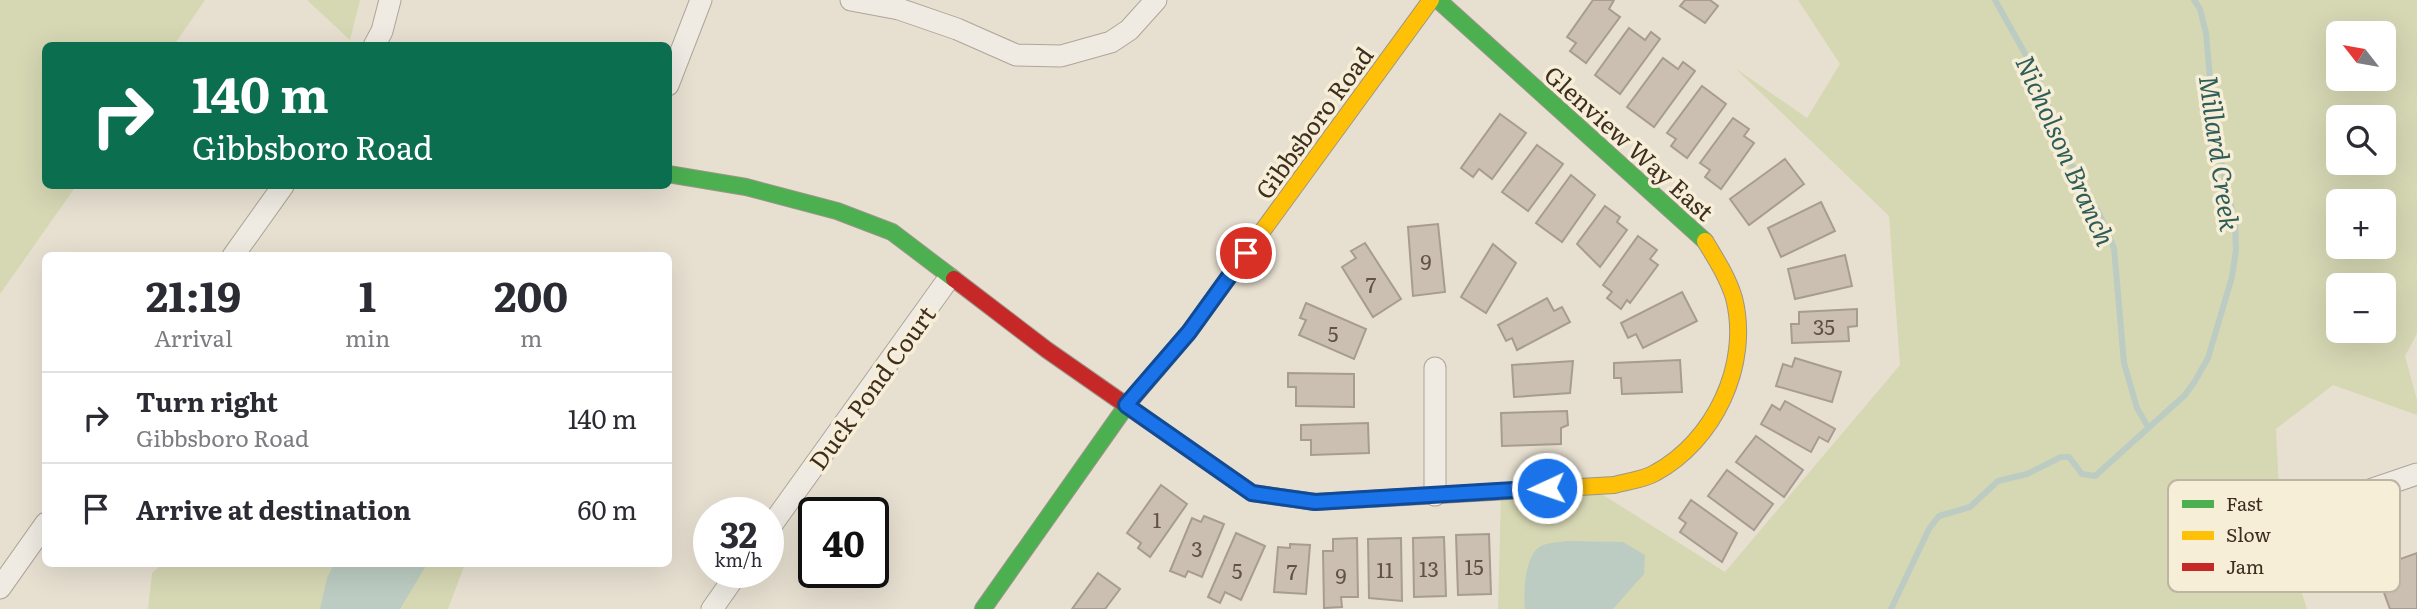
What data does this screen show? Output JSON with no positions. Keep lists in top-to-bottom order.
{
  "streets": {
    "street": ["Gibbsboro Road", "Glenview Way East", "Duck Pond Court"]
  },
  "crossings": [
    ["Gibbsboro Road", "Glenview Way East"],
    ["Glenview Way East", "Duck Pond Court"]
  ],
  "water": ["Nicholson Branch", "Millard Creek"],
  "house_numbers": [
    "9",
    "7",
    "35",
    "5",
    "1",
    "3",
    "15",
    "13",
    "11",
    "5",
    "7",
    "9"
  ],
  "legend": ["Fast", "Slow", "Jam"],
  "north": "top left",
  "page": {
    "map_buttons": ["+", "−"],
    "turn": ["140 m", "Gibbsboro Road"],
    "eta": [
      "21:19",
      "Arrival",
      "1",
      "min",
      "200",
      "m"
    ],
    "list": [
      {
        "name": "Turn right",
        "note": "Gibbsboro Road",
        "value": "140 m"
      },
      {
        "name": "Arrive at destination",
        "value": "60 m"
      }
    ],
    "speed": "32 km/h",
    "limit": "40"
  }
}
